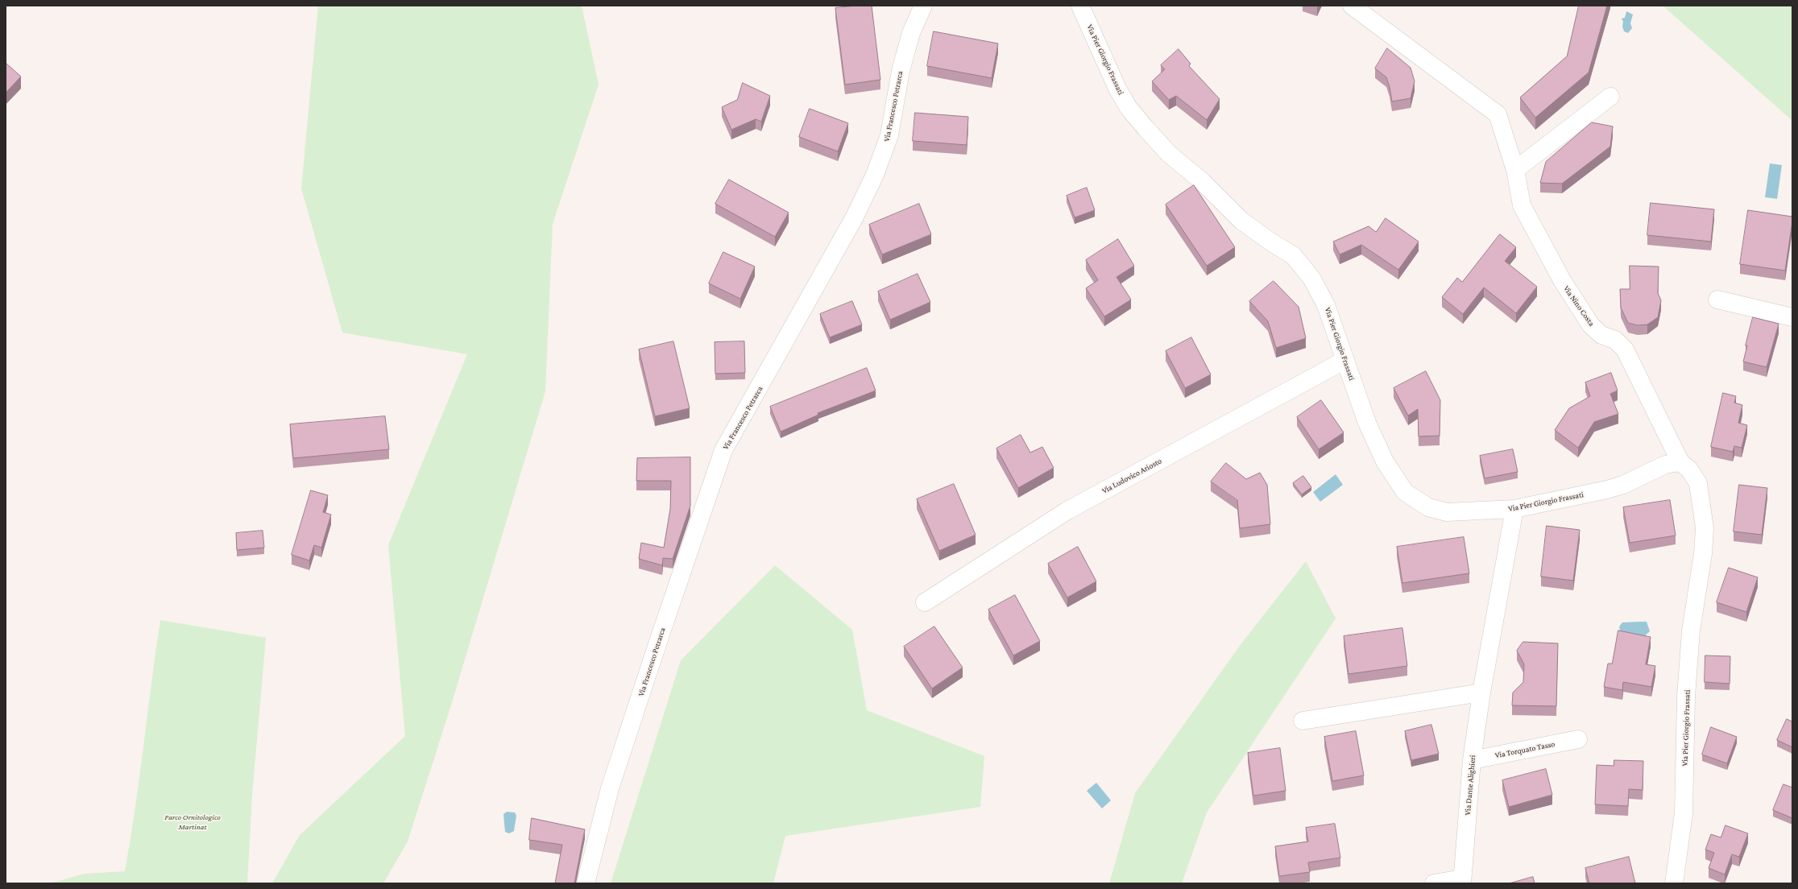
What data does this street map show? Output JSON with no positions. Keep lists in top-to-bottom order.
{
  "streets": {
    "street": [
      "Via Pier Giorgio Frassati",
      "Via Francesco Petrarca",
      "Via Nino Costa",
      "Via Ludovico Ariosto",
      "Via Torquato Tasso",
      "Via Dante Alighieri"
    ]
  },
  "crossings": [
    ["Via Pier Giorgio Frassati", "Via Nino Costa"],
    ["Via Pier Giorgio Frassati", "Via Ludovico Ariosto"],
    ["Via Pier Giorgio Frassati", "Via Dante Alighieri"],
    ["Via Torquato Tasso", "Via Dante Alighieri"]
  ],
  "parks": ["Parco Ornitologico Martinat"]
}
